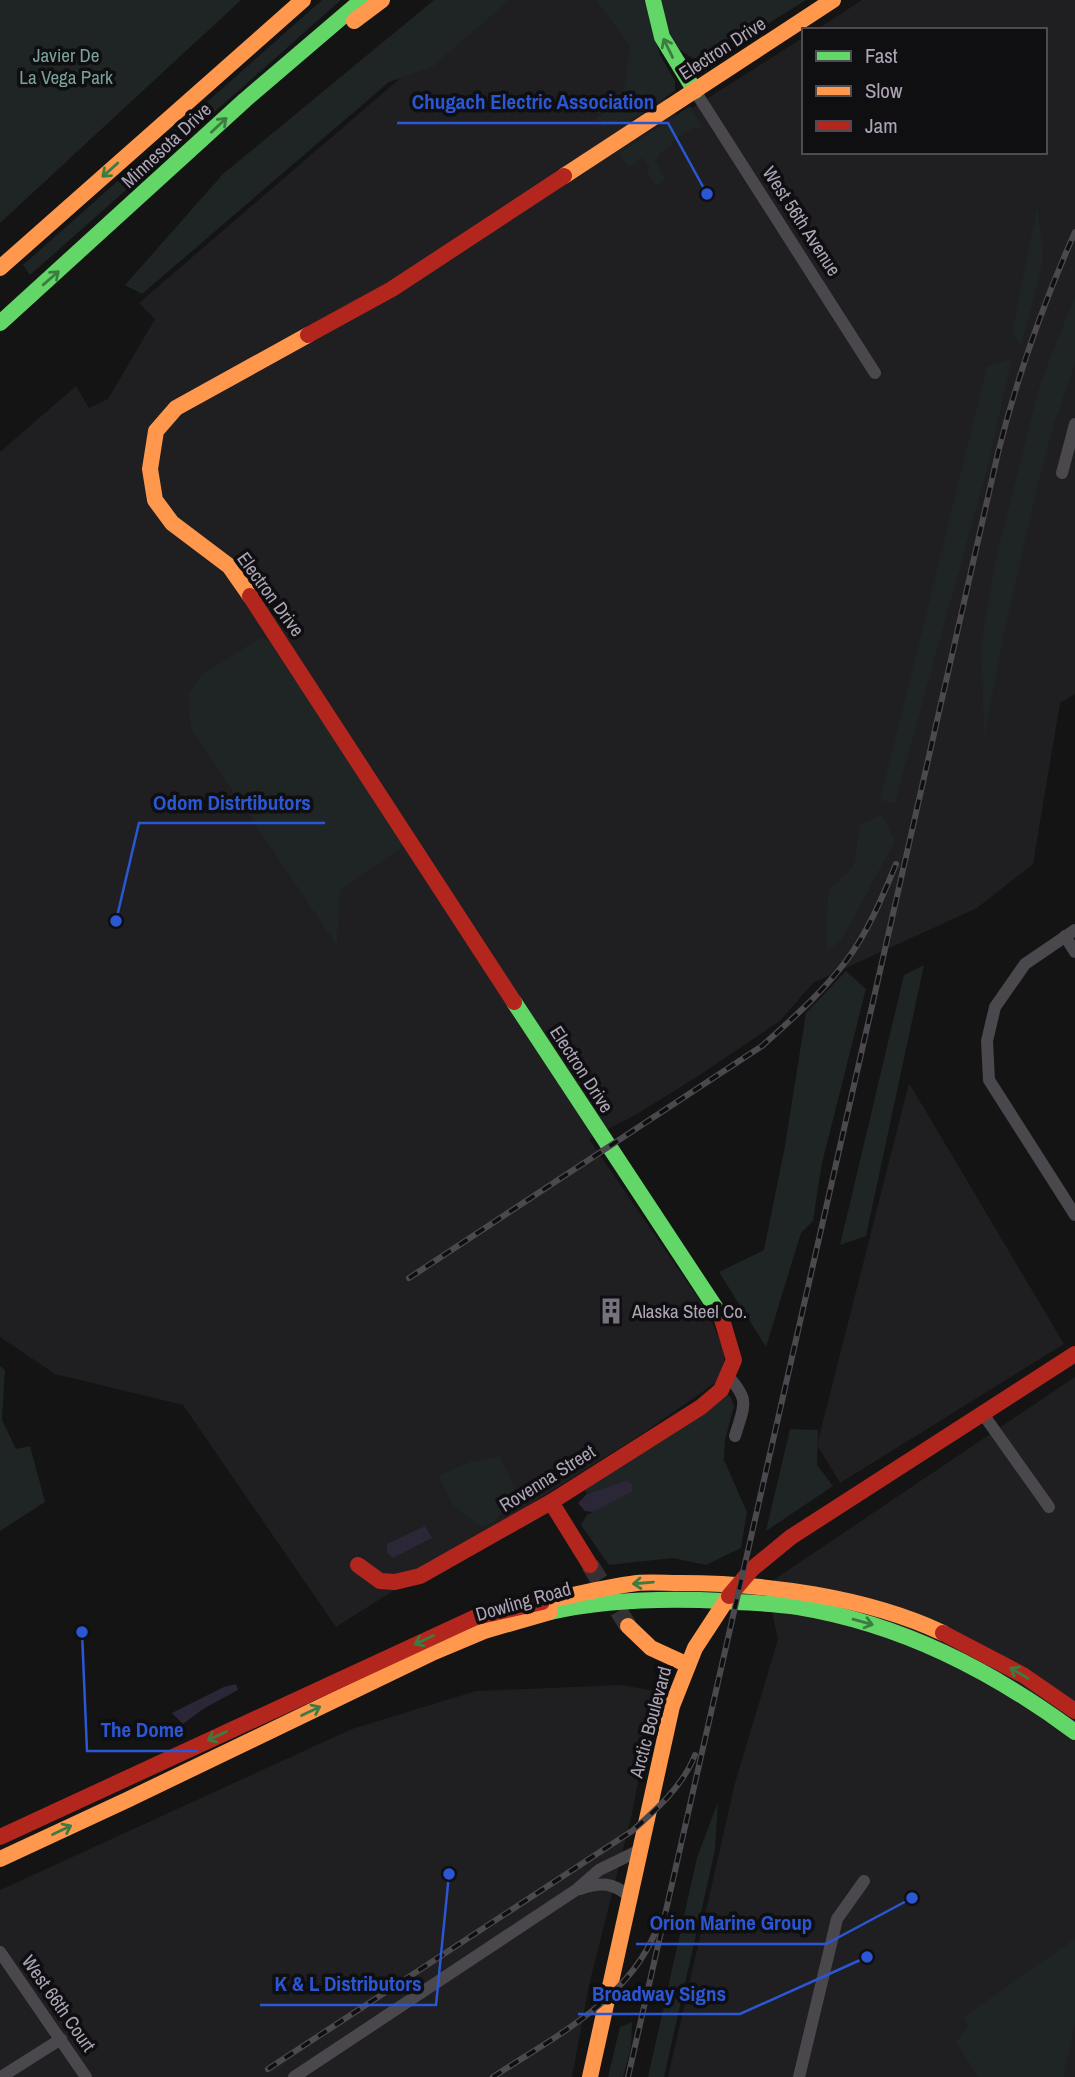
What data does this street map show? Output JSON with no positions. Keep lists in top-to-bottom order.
{
  "streets": {
    "main road": [
      "Electron Drive",
      "Minnesota Drive",
      "Rovenna Street",
      "Dowling Road",
      "Arctic Boulevard"
    ],
    "street": ["West 56th Avenue", "West 66th Court"]
  },
  "crossings": [
    ["Electron Drive", "West 56th Avenue"],
    ["Electron Drive", "Rovenna Street"]
  ],
  "parks": ["Javier De La Vega Park"],
  "places": {
    "other": [
      "Chugach Electric Association",
      "Odom Distrtibutors",
      "The Dome",
      "K & L Distributors",
      "Orion Marine Group",
      "Broadway Signs"
    ],
    "building": ["Alaska Steel Co."]
  },
  "legend": ["Fast", "Slow", "Jam"]
}
